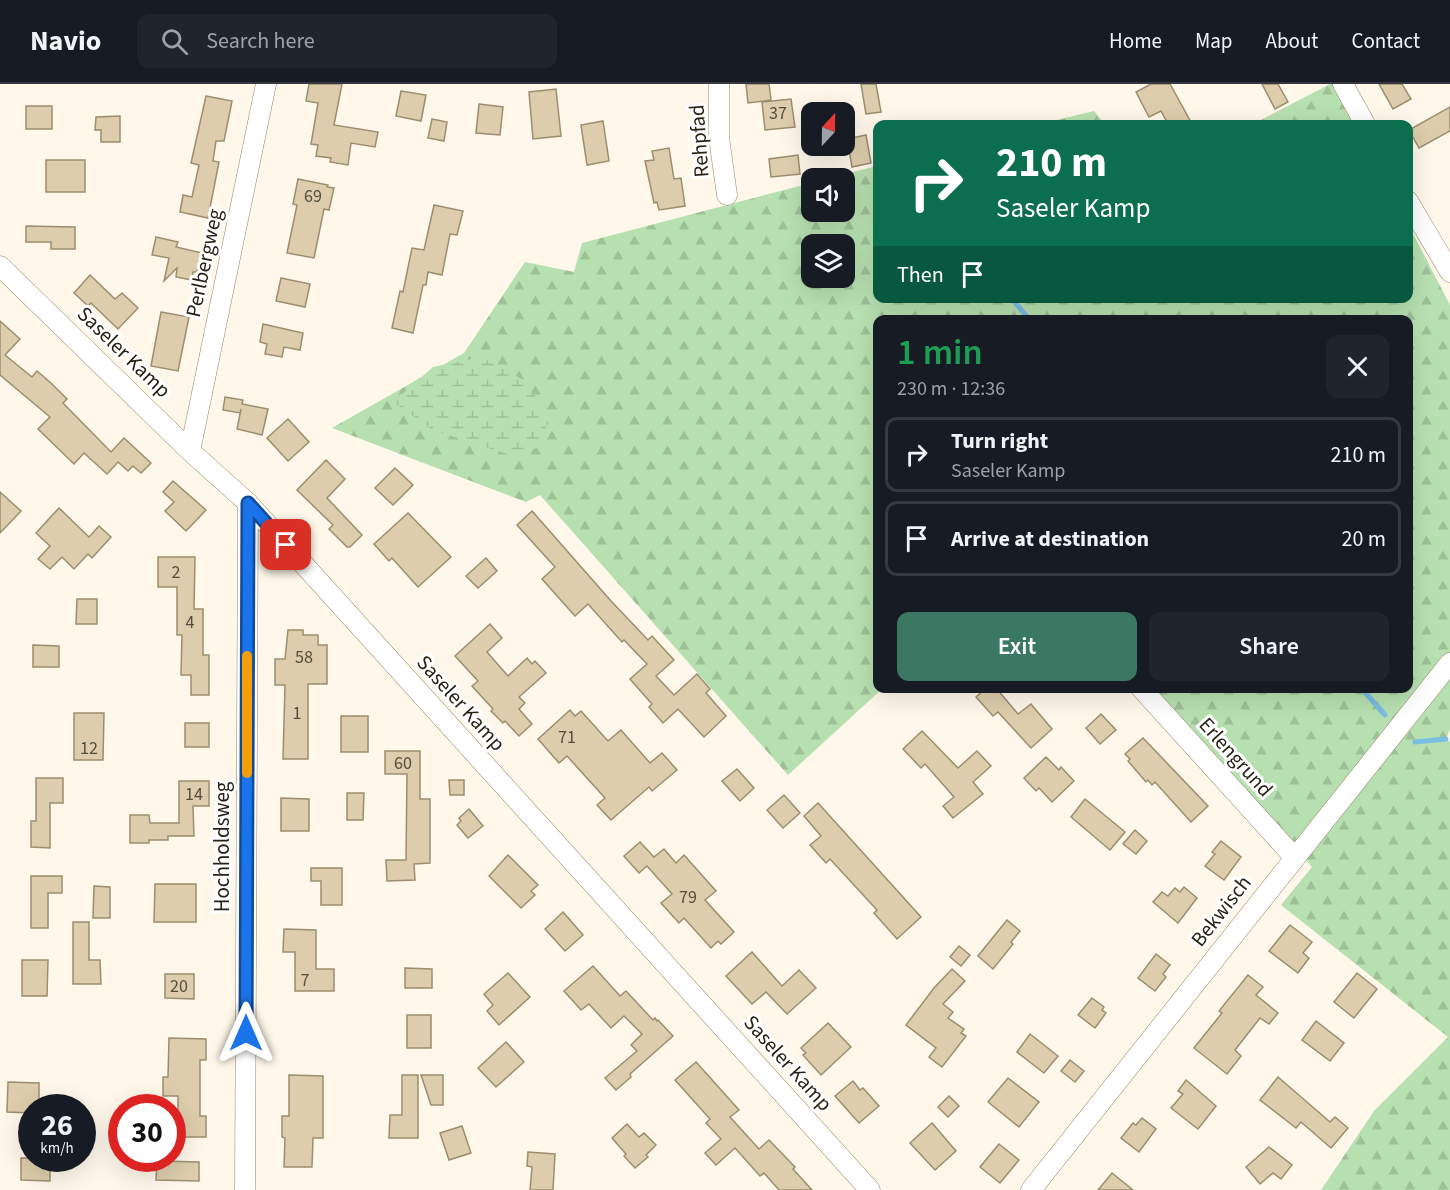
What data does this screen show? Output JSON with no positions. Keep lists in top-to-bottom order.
{
  "streets": {
    "street": [
      "Rehpfad",
      "Perlbergweg",
      "Saseler Kamp",
      "Erlengrund",
      "Hochholdsweg",
      "Bekwisch"
    ]
  },
  "crossings": [
    ["Perlbergweg", "Saseler Kamp"],
    ["Saseler Kamp", "Hochholdsweg"],
    ["Erlengrund", "Bekwisch"]
  ],
  "house_numbers": [
    "37",
    "69",
    "2",
    "4",
    "58",
    "1",
    "71",
    "12",
    "60",
    "14",
    "79",
    "7",
    "20"
  ],
  "north": "top",
  "page": {
    "header": "Navio",
    "search": "Search here",
    "nav": [
      "Home",
      "Map",
      "About",
      "Contact"
    ],
    "turn": ["210 m", "Saseler Kamp"],
    "then": "Then",
    "heading": ["1 min", "230 m · 12:36"],
    "list": [
      {
        "name": "Turn right",
        "note": "Saseler Kamp",
        "value": "210 m"
      },
      {
        "name": "Arrive at destination",
        "value": "20 m"
      }
    ],
    "buttons": ["Exit", "Share"],
    "speed": "26 km/h",
    "limit": "30"
  }
}
